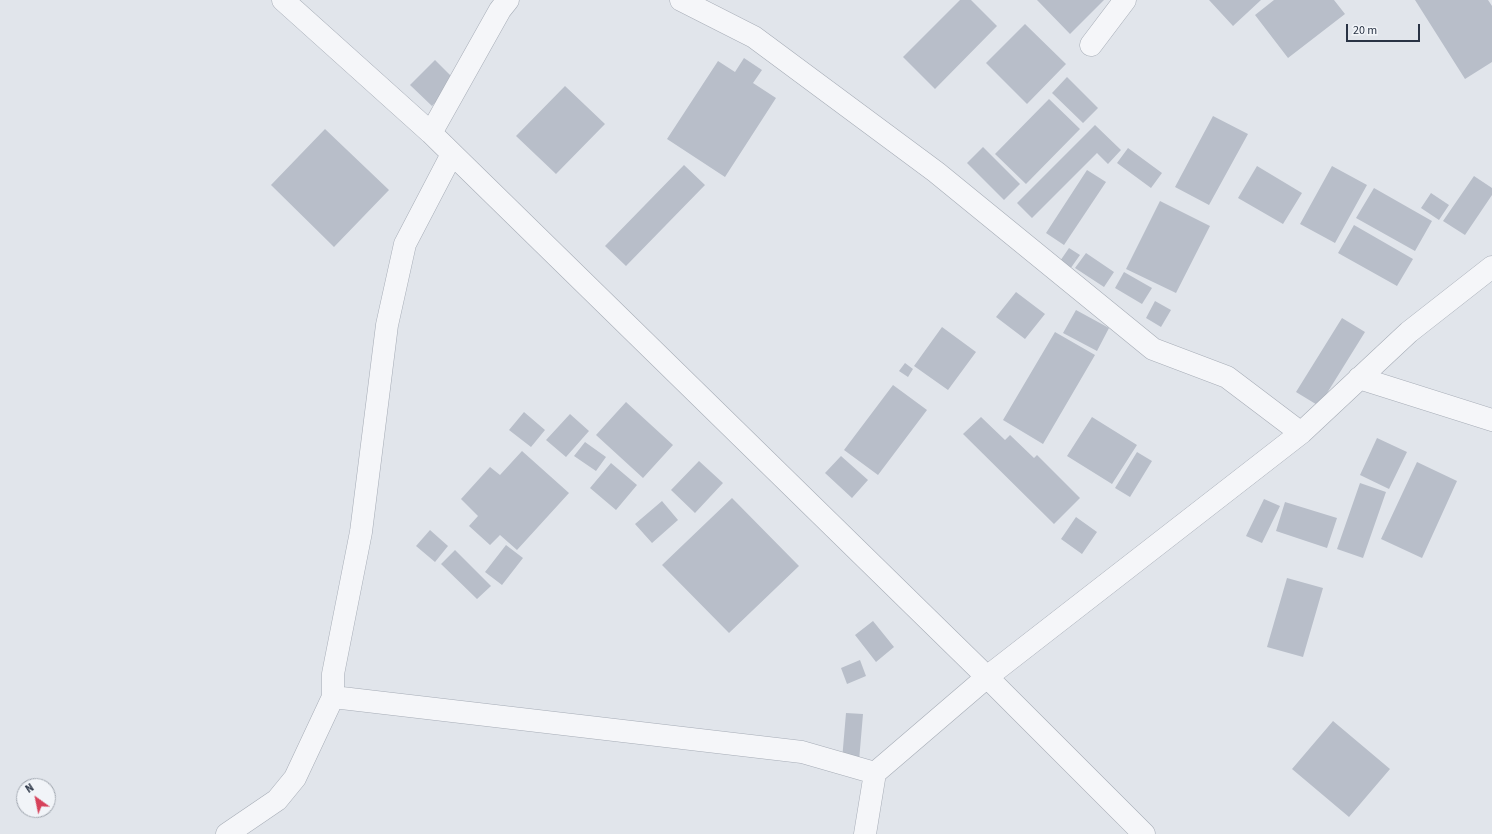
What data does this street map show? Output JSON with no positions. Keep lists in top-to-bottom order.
{
  "scale_bar": "20 m",
  "north": "top left"
}
